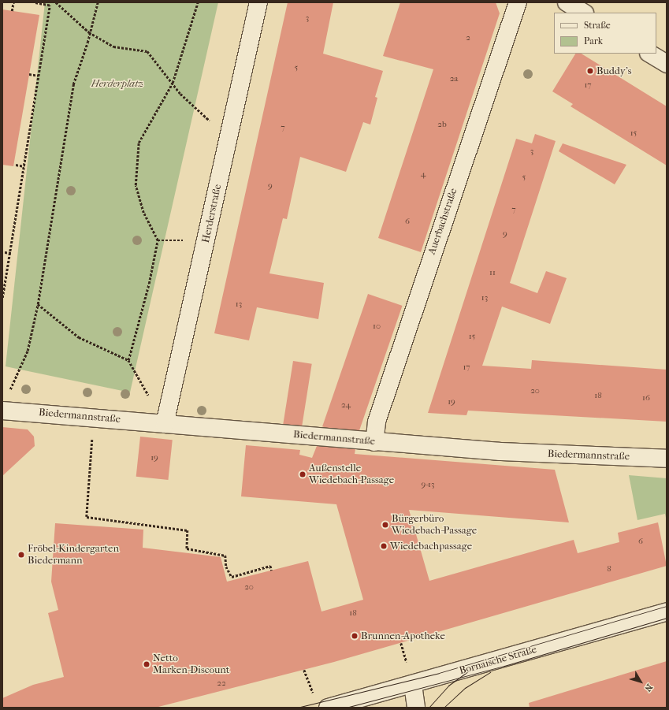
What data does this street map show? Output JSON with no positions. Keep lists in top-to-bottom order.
{
  "streets": {
    "street": [
      "Herderstraße",
      "Auerbachstraße",
      "Biedermannstraße",
      "Bornaische Straße"
    ]
  },
  "crossings": [
    ["Herderstraße", "Biedermannstraße"],
    ["Auerbachstraße", "Biedermannstraße"]
  ],
  "parks": ["Herderplatz"],
  "places": [
    "Buddy's",
    "Außenstelle Wiedebach-Passage",
    "Bürgerbüro Wiedebach-Passage",
    "Wiedebachpassage",
    "Fröbel-Kindergarten Biedermann",
    "Brunnen-Apotheke",
    "Netto Marken-Discount"
  ],
  "house_numbers": [
    "3",
    "2",
    "5",
    "2a",
    "17",
    "2b",
    "7",
    "15",
    "3",
    "4",
    "5",
    "9",
    "7",
    "6",
    "9",
    "11",
    "13",
    "13",
    "10",
    "15",
    "17",
    "20",
    "18",
    "16",
    "19",
    "24",
    "19",
    "9-13",
    "6",
    "8",
    "20",
    "18",
    "22"
  ],
  "legend": ["Straße", "Park"],
  "north": "bottom right"
}
